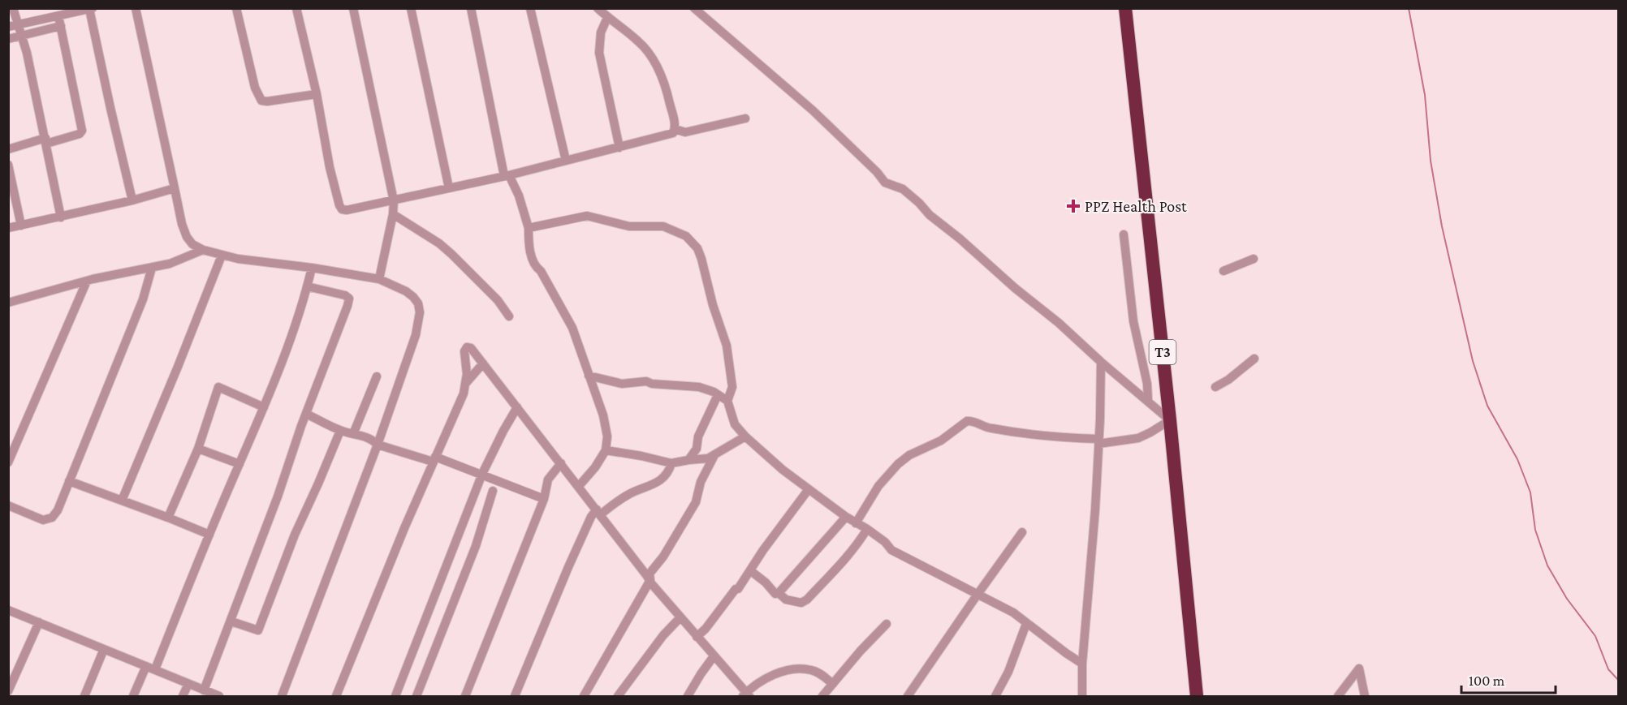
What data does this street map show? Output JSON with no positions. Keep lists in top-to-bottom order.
{
  "streets": {
    "highway": ["T3"]
  },
  "places": {
    "health": ["PPZ Health Post"]
  },
  "scale_bar": "100 m"
}
